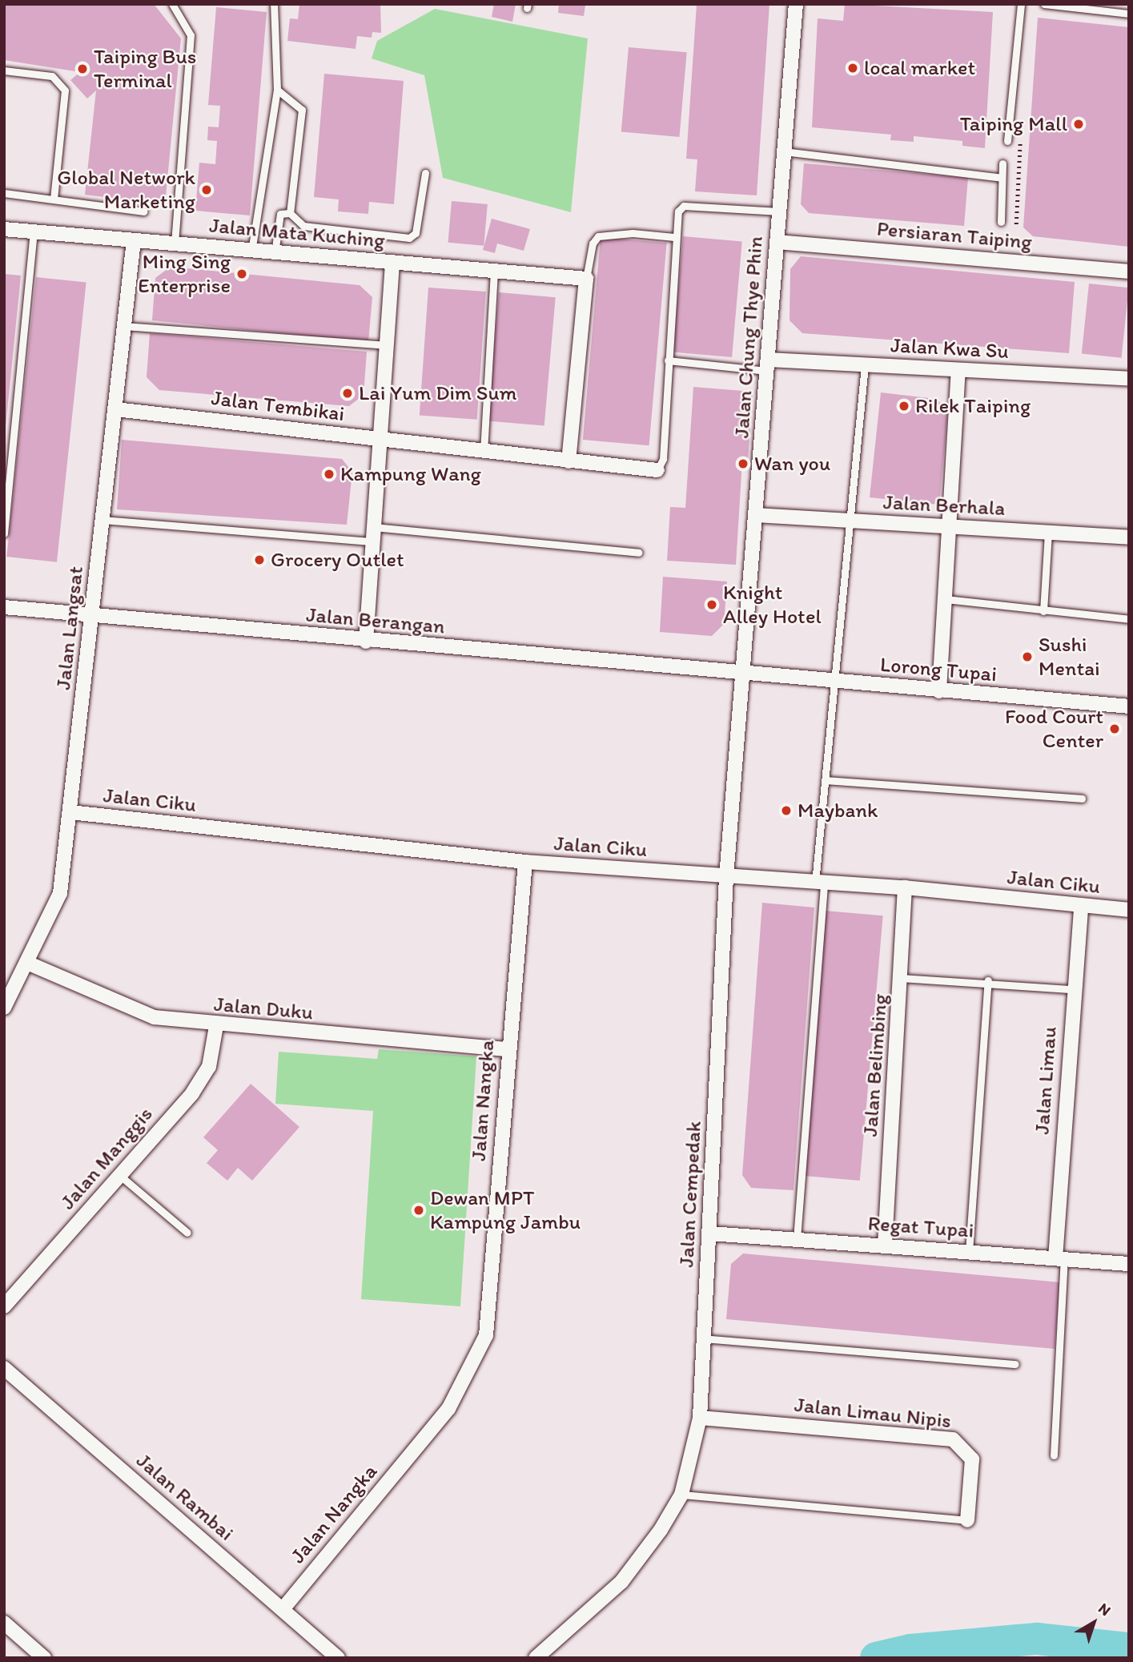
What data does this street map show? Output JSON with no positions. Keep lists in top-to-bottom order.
{
  "streets": {
    "street": [
      "Jalan Mata Kuching",
      "Persiaran Taiping",
      "Jalan Chung Thye Phin",
      "Jalan Kwa Su",
      "Jalan Tembikai",
      "Jalan Berhala",
      "Jalan Berangan",
      "Jalan Langsat",
      "Lorong Tupai",
      "Jalan Ciku",
      "Jalan Duku",
      "Jalan Belimbing",
      "Jalan Limau",
      "Jalan Nangka",
      "Jalan Manggis",
      "Jalan Cempedak",
      "Regat Tupai",
      "Jalan Limau Nipis",
      "Jalan Rambai"
    ]
  },
  "crossings": [
    ["Jalan Mata Kuching", "Jalan Langsat"],
    ["Persiaran Taiping", "Jalan Chung Thye Phin"],
    ["Jalan Chung Thye Phin", "Jalan Kwa Su"],
    ["Jalan Chung Thye Phin", "Jalan Berhala"],
    ["Jalan Chung Thye Phin", "Jalan Berangan"],
    ["Jalan Chung Thye Phin", "Lorong Tupai"],
    ["Jalan Chung Thye Phin", "Jalan Cempedak"],
    ["Jalan Tembikai", "Jalan Langsat"],
    ["Jalan Berangan", "Jalan Langsat"],
    ["Jalan Berangan", "Lorong Tupai"],
    ["Jalan Berangan", "Jalan Cempedak"],
    ["Jalan Langsat", "Jalan Ciku"],
    ["Jalan Langsat", "Jalan Duku"],
    ["Lorong Tupai", "Jalan Cempedak"],
    ["Jalan Ciku", "Jalan Belimbing"],
    ["Jalan Ciku", "Jalan Limau"],
    ["Jalan Ciku", "Jalan Nangka"],
    ["Jalan Ciku", "Jalan Cempedak"],
    ["Jalan Duku", "Jalan Nangka"],
    ["Jalan Duku", "Jalan Manggis"],
    ["Jalan Belimbing", "Regat Tupai"],
    ["Jalan Limau", "Regat Tupai"],
    ["Jalan Nangka", "Jalan Rambai"],
    ["Jalan Cempedak", "Regat Tupai"],
    ["Jalan Cempedak", "Jalan Limau Nipis"]
  ],
  "places": [
    "local market",
    "Taiping Bus Terminal",
    "Taiping Mall",
    "Global Network Marketing",
    "Ming Sing Enterprise",
    "Lai Yum Dim Sum",
    "Rilek Taiping",
    "Wan you",
    "Kampung Wang",
    "Grocery Outlet",
    "Knight Alley Hotel",
    "Sushi Mentai",
    "Food Court Center",
    "Maybank",
    "Dewan MPT Kampung Jambu"
  ],
  "north": "top right"
}
